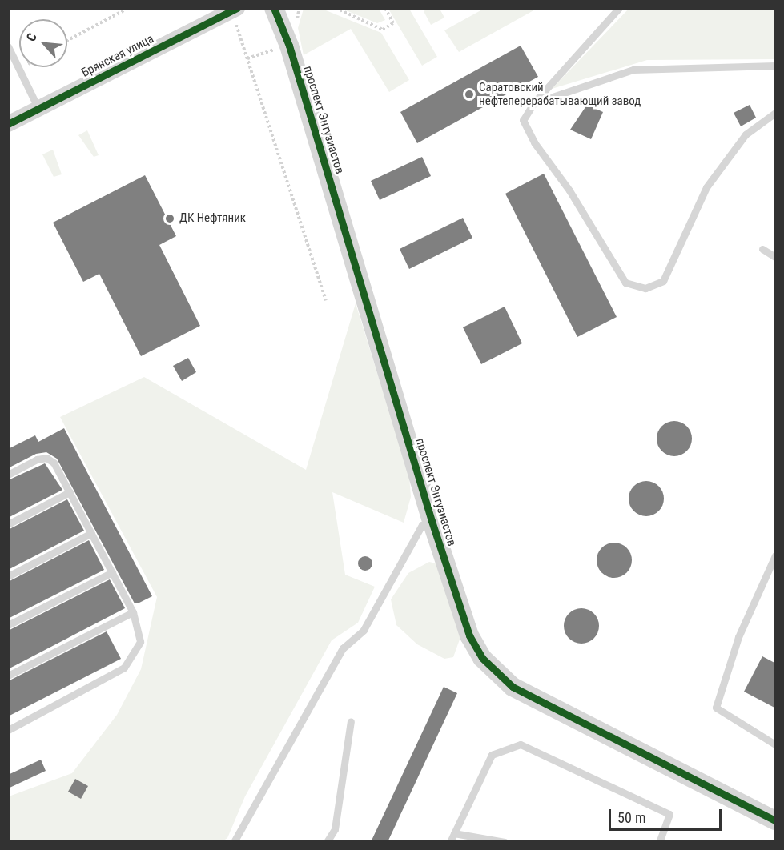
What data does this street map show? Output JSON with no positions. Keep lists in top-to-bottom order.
{
  "streets": {
    "street": ["Брянская улица", "проспект Энтузиастов"]
  },
  "places": ["Саратовский нефтеперерабатывающий завод", "ДК Нефтяник"],
  "scale_bar": "50 m",
  "north": "top left"
}
